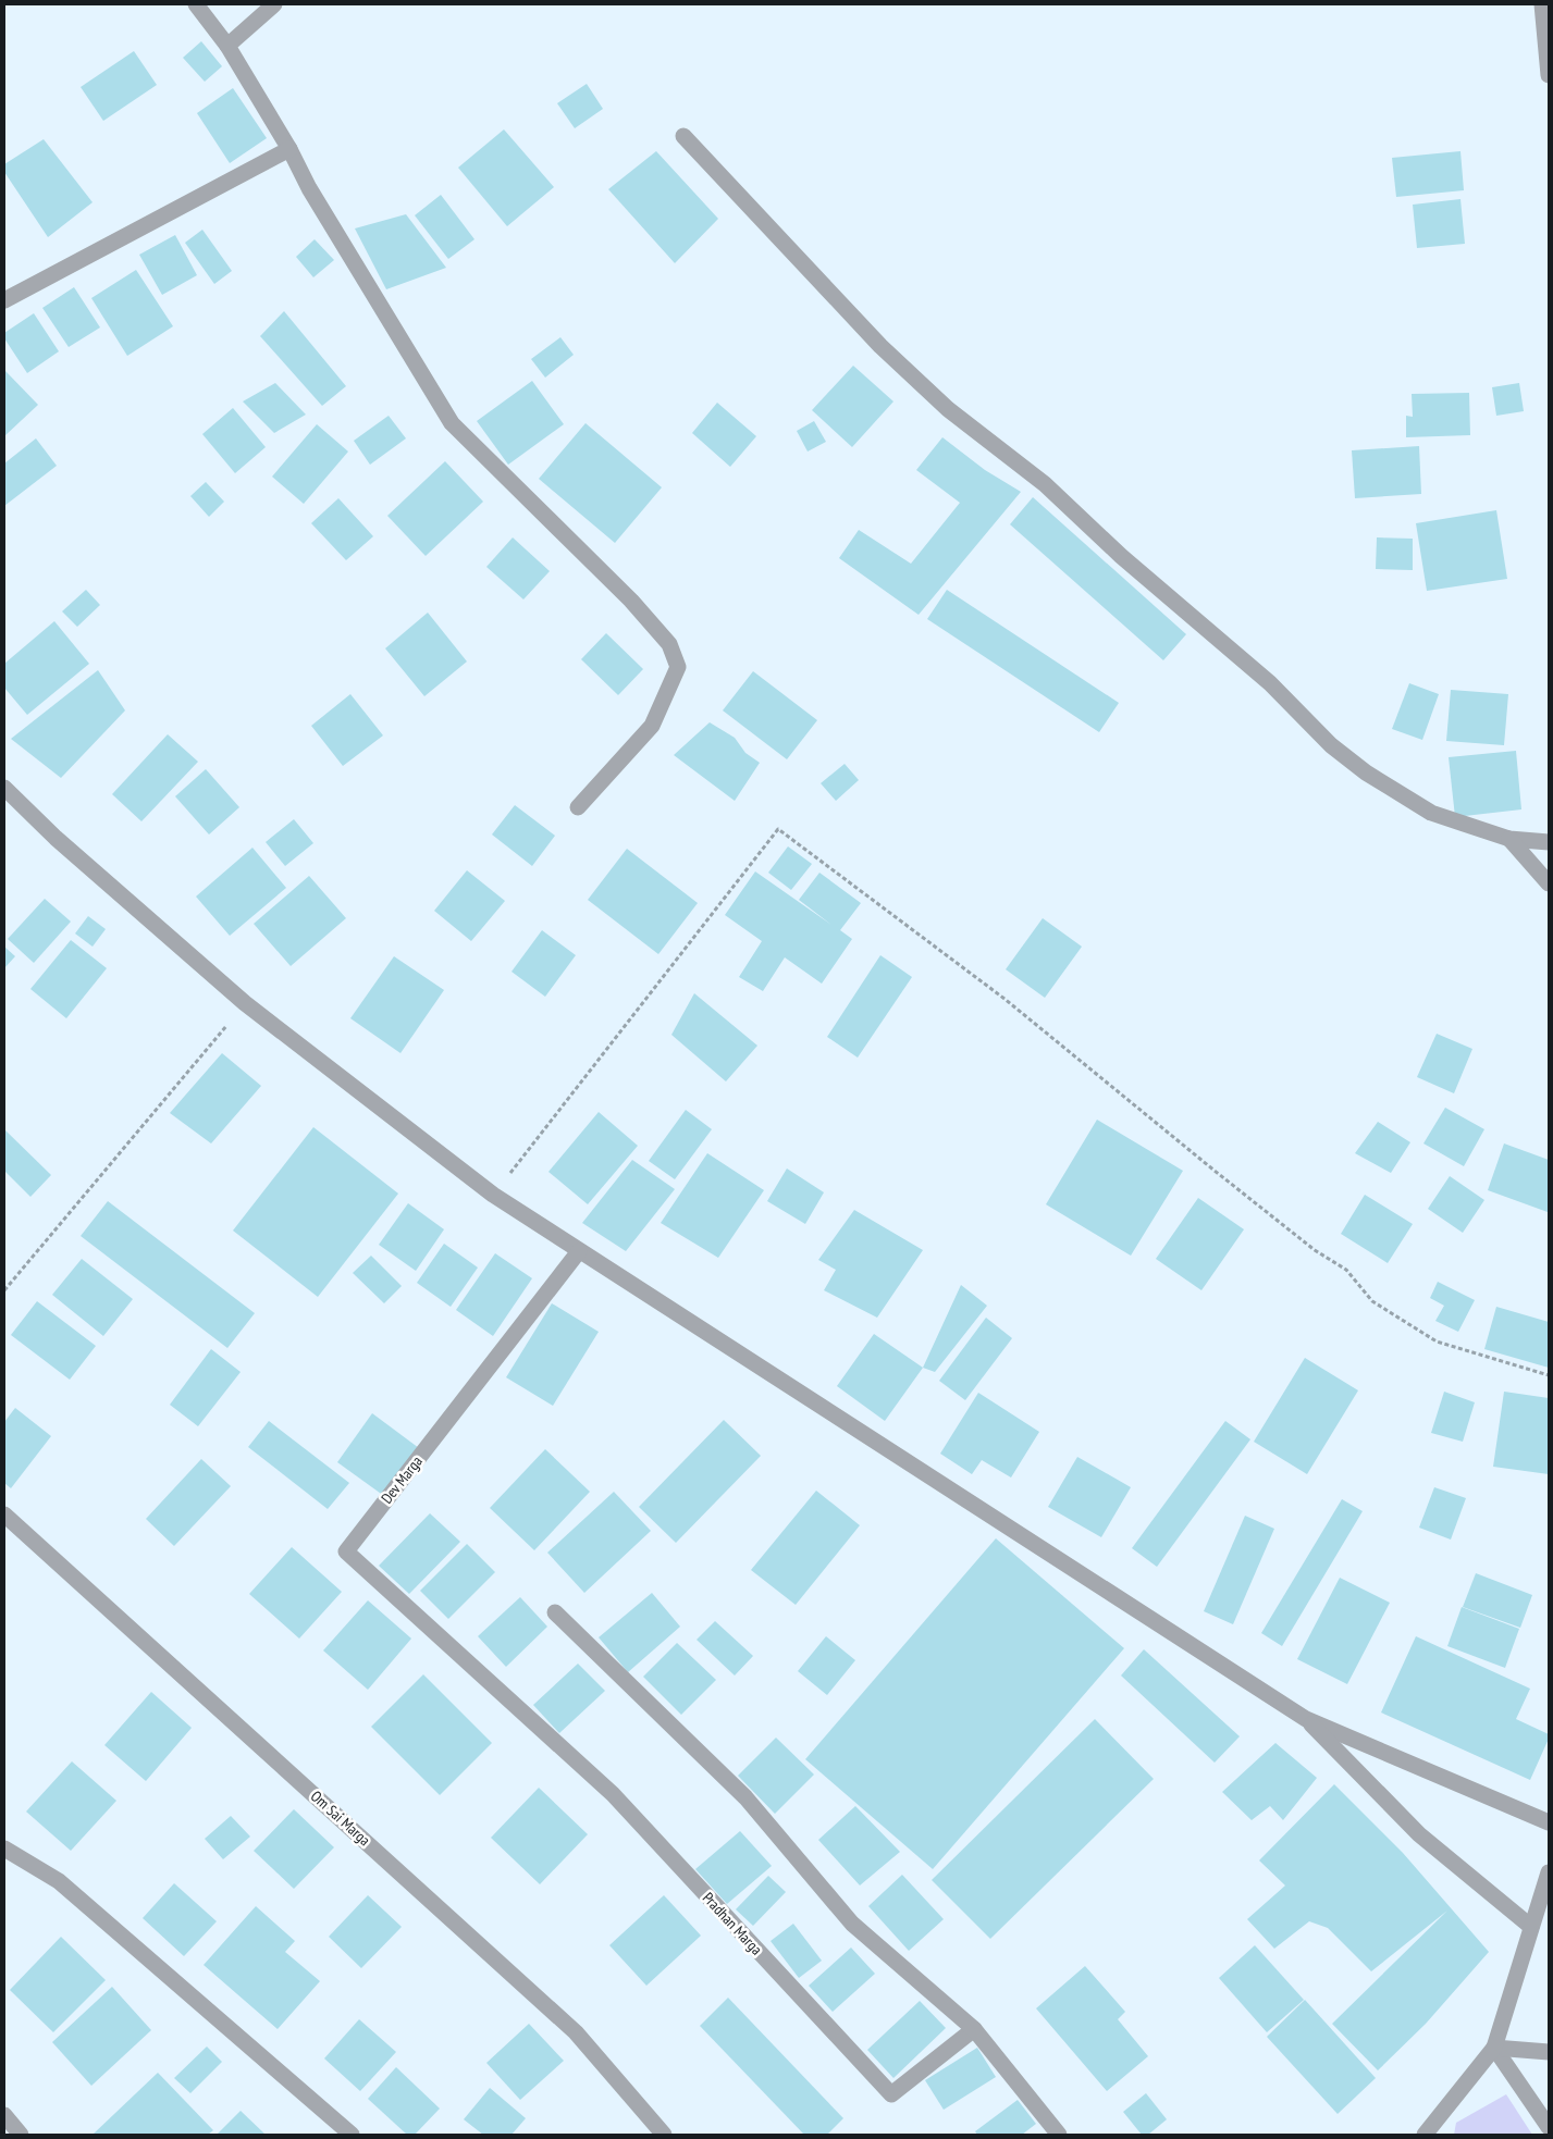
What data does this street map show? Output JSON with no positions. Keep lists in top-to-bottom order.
{
  "streets": {
    "street": ["Dev Marga", "Om Sai Marga", "Pradhan Marga"]
  },
  "crossings": [
    ["Dev Marga", "Pradhan Marga"]
  ]
}
